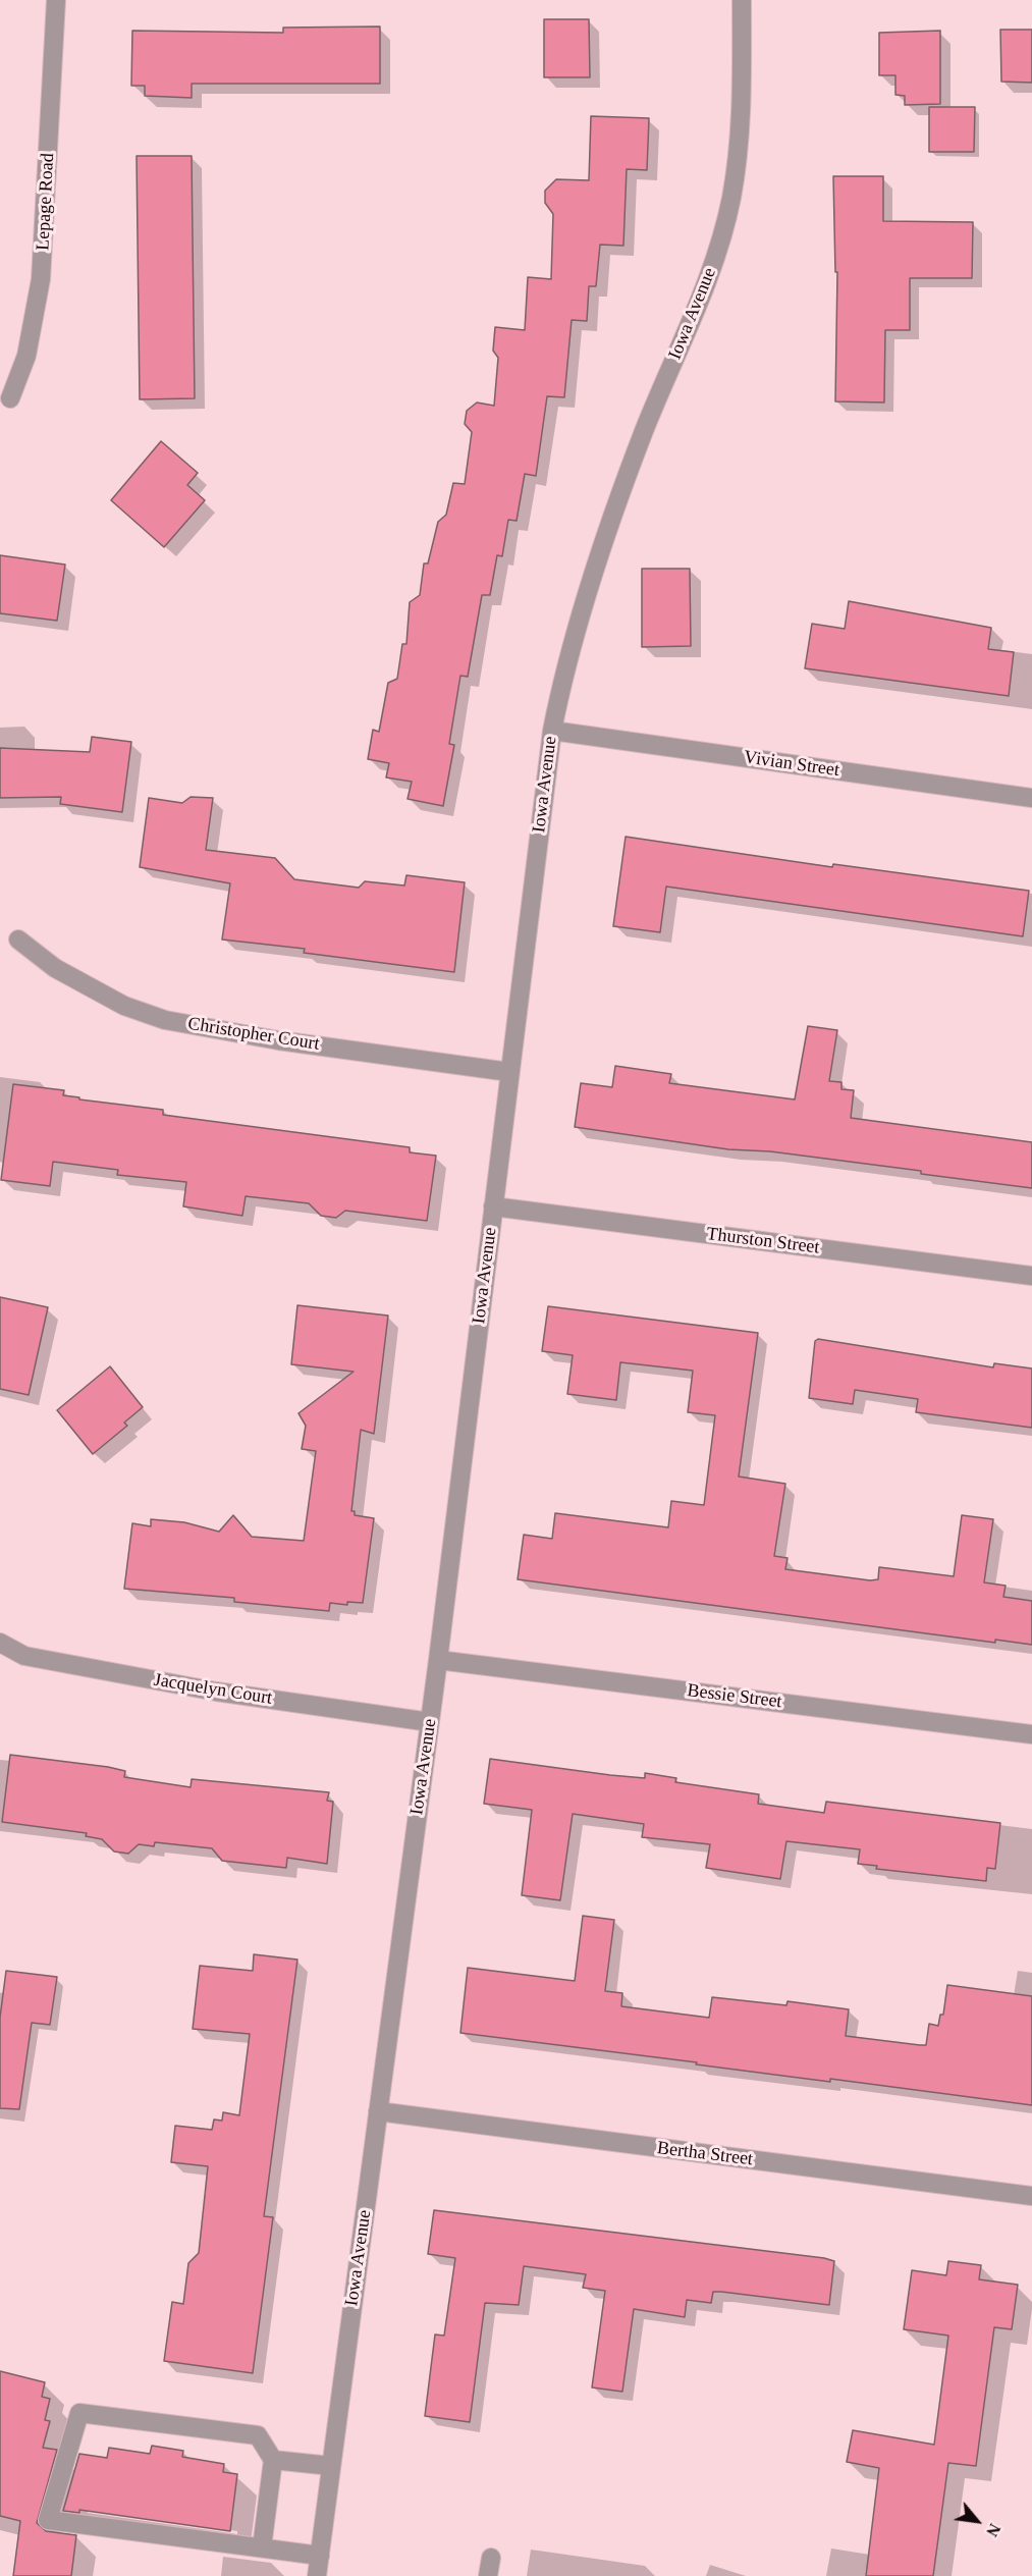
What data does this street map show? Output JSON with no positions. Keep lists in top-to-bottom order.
{
  "streets": {
    "street": [
      "Lepage Road",
      "Iowa Avenue",
      "Vivian Street",
      "Christopher Court",
      "Thurston Street",
      "Jacquelyn Court",
      "Bessie Street",
      "Bertha Street"
    ]
  },
  "crossings": [
    ["Iowa Avenue", "Vivian Street"],
    ["Iowa Avenue", "Christopher Court"],
    ["Iowa Avenue", "Thurston Street"],
    ["Iowa Avenue", "Jacquelyn Court"],
    ["Iowa Avenue", "Bessie Street"],
    ["Iowa Avenue", "Bertha Street"]
  ],
  "north": "bottom right"
}
